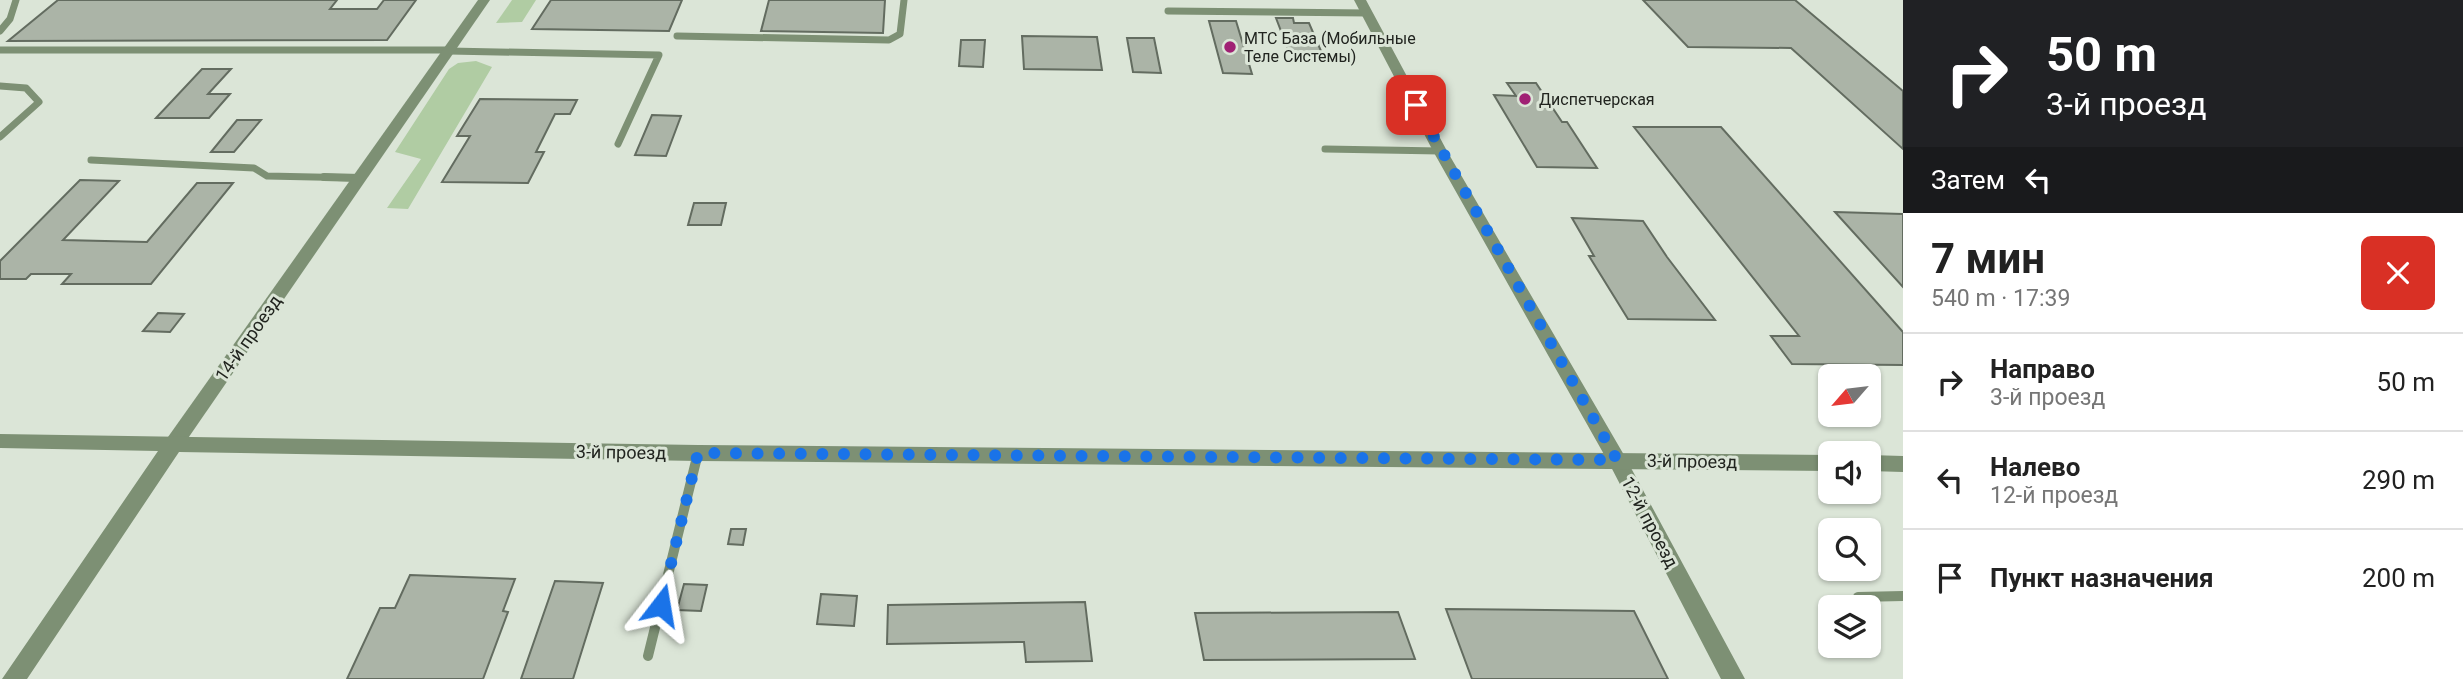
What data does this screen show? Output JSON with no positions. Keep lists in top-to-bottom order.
{
  "streets": {
    "street": ["14-й проезд", "3-й проезд", "12-й проезд"]
  },
  "crossings": [
    ["14-й проезд", "3-й проезд"],
    ["3-й проезд", "12-й проезд"]
  ],
  "places": ["МТС База (Мобильные Теле Системы)", "Диспетчерская"],
  "north": "bottom left",
  "page": {
    "turn": ["50 m", "3-й проезд"],
    "then": "Затем",
    "heading": ["7 мин", "540 m · 17:39"],
    "list": [
      {
        "name": "Направо",
        "note": "3-й проезд",
        "value": "50 m"
      },
      {
        "name": "Налево",
        "note": "12-й проезд",
        "value": "290 m"
      },
      {
        "name": "Пункт назначения",
        "value": "200 m"
      }
    ]
  }
}
